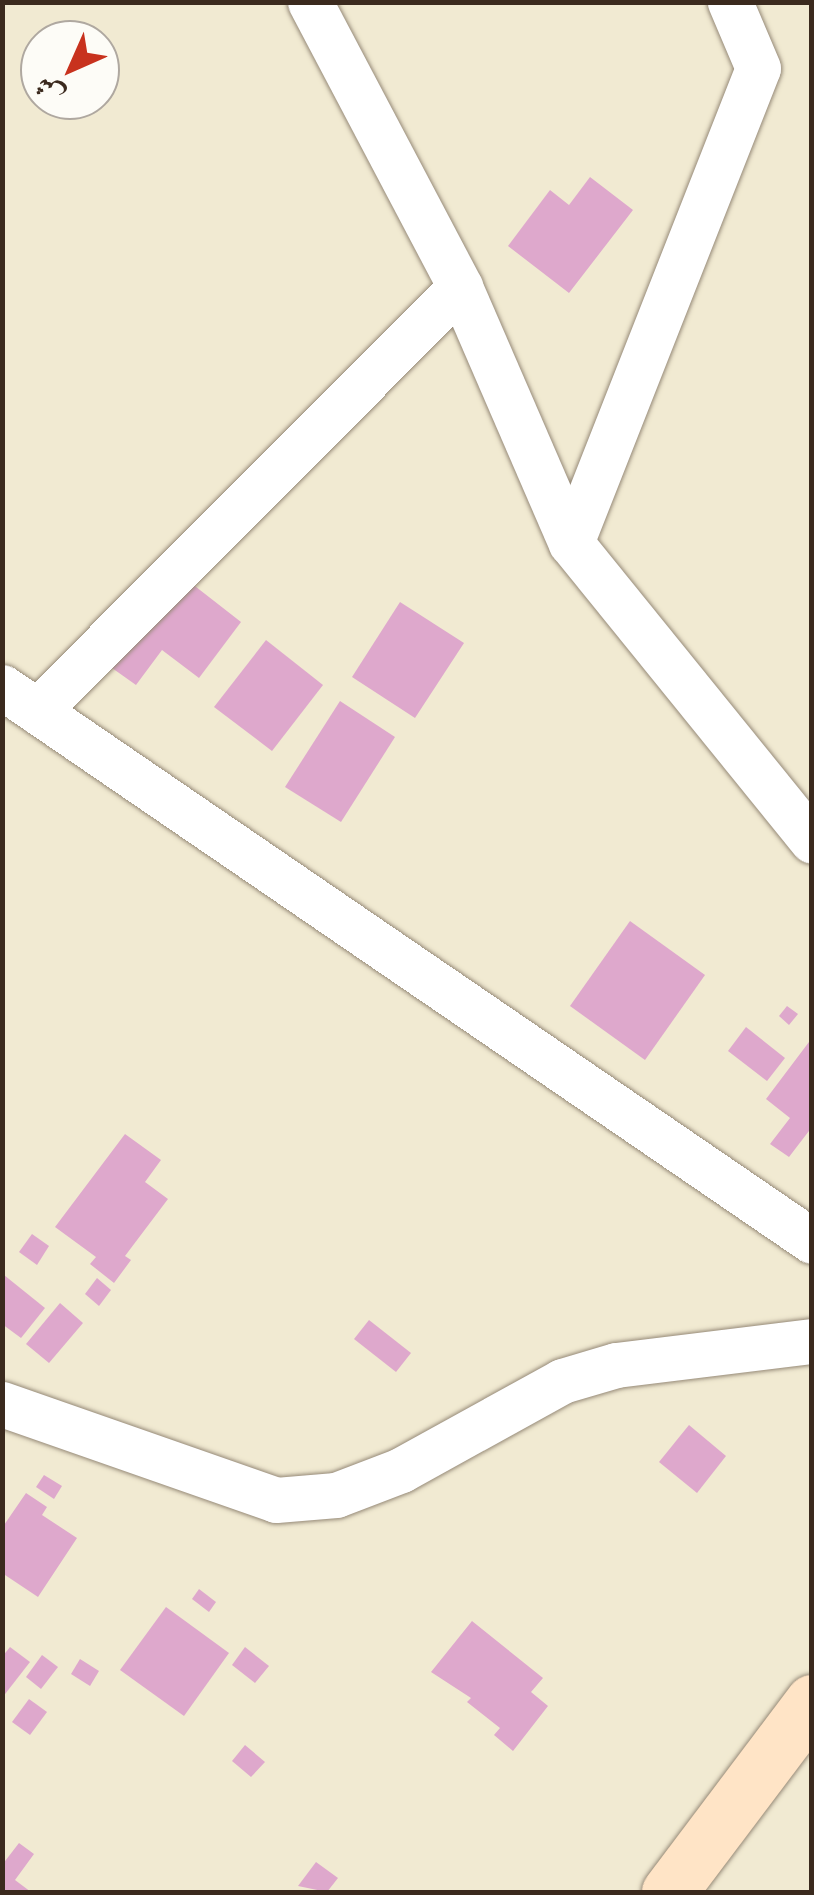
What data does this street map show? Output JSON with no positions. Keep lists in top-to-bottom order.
{
  "north": "bottom left"
}
